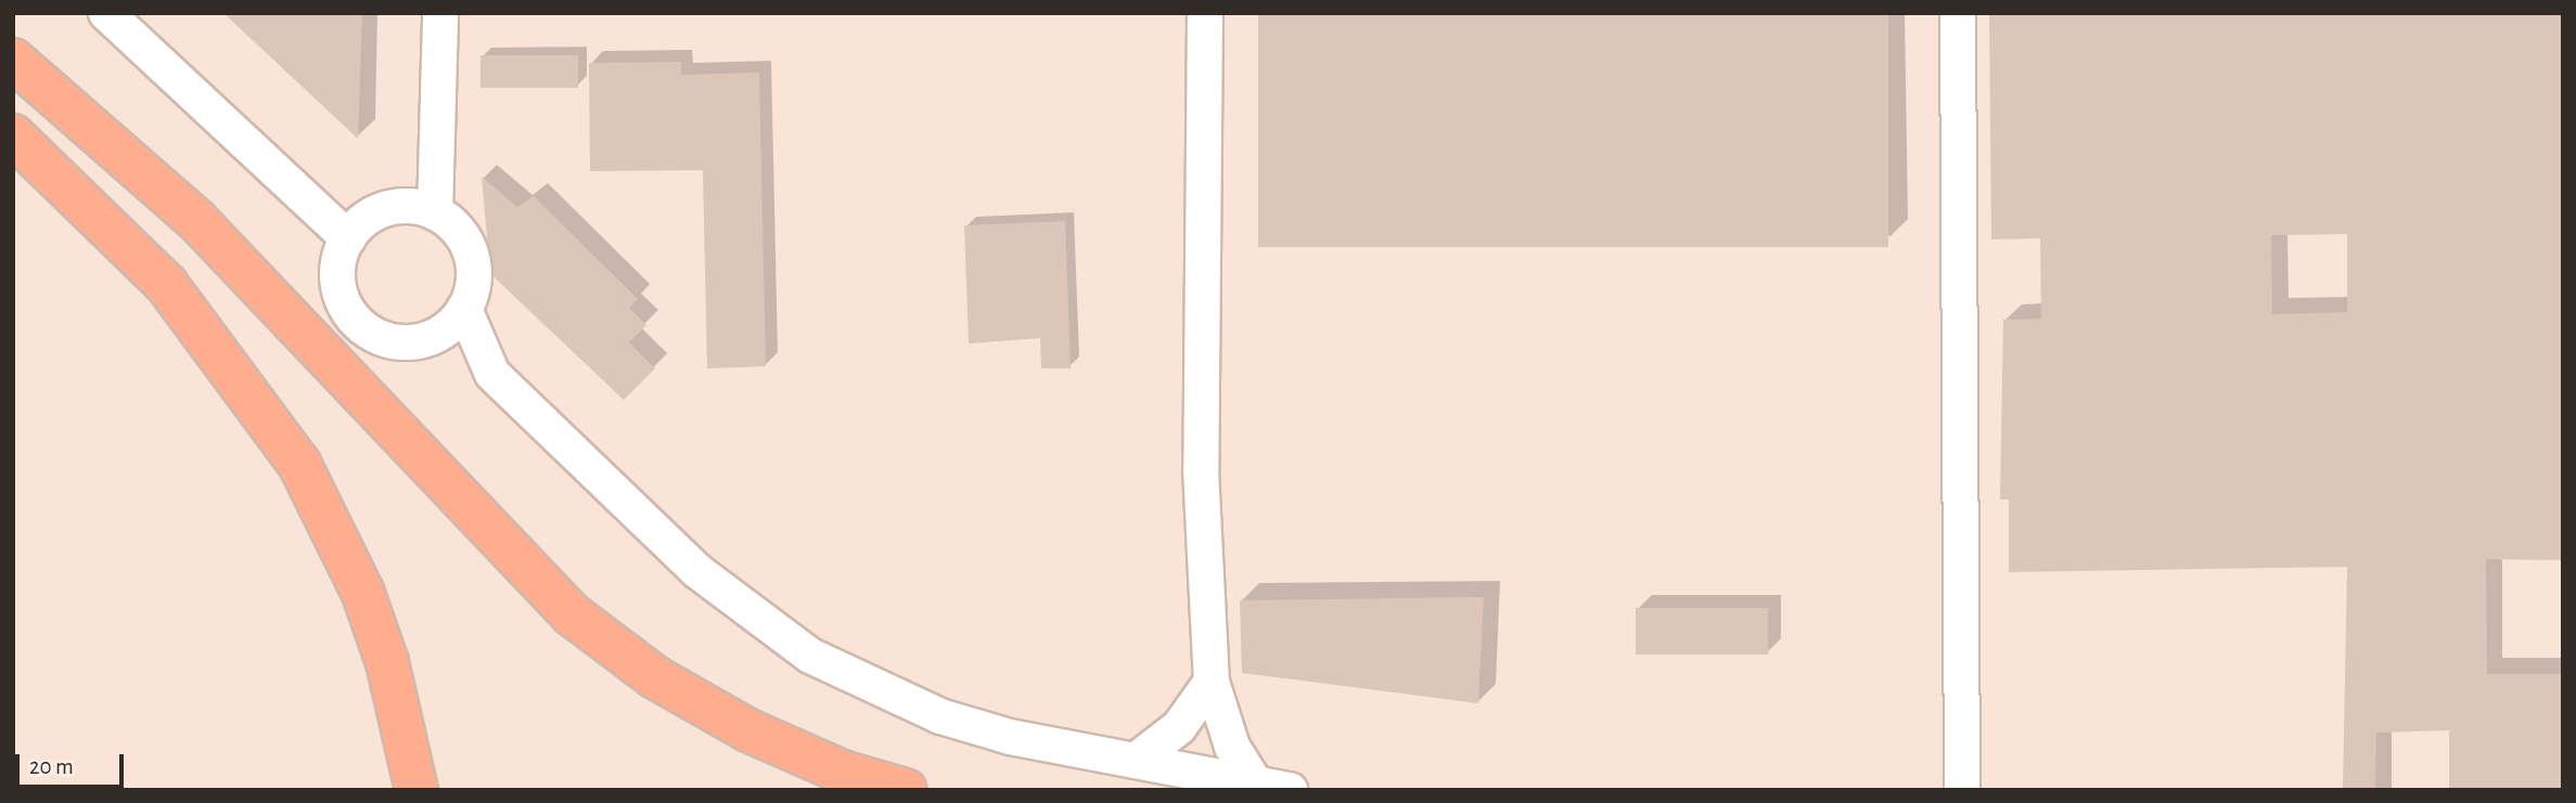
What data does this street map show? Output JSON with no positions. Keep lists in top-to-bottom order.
{
  "scale_bar": "20 m"
}
